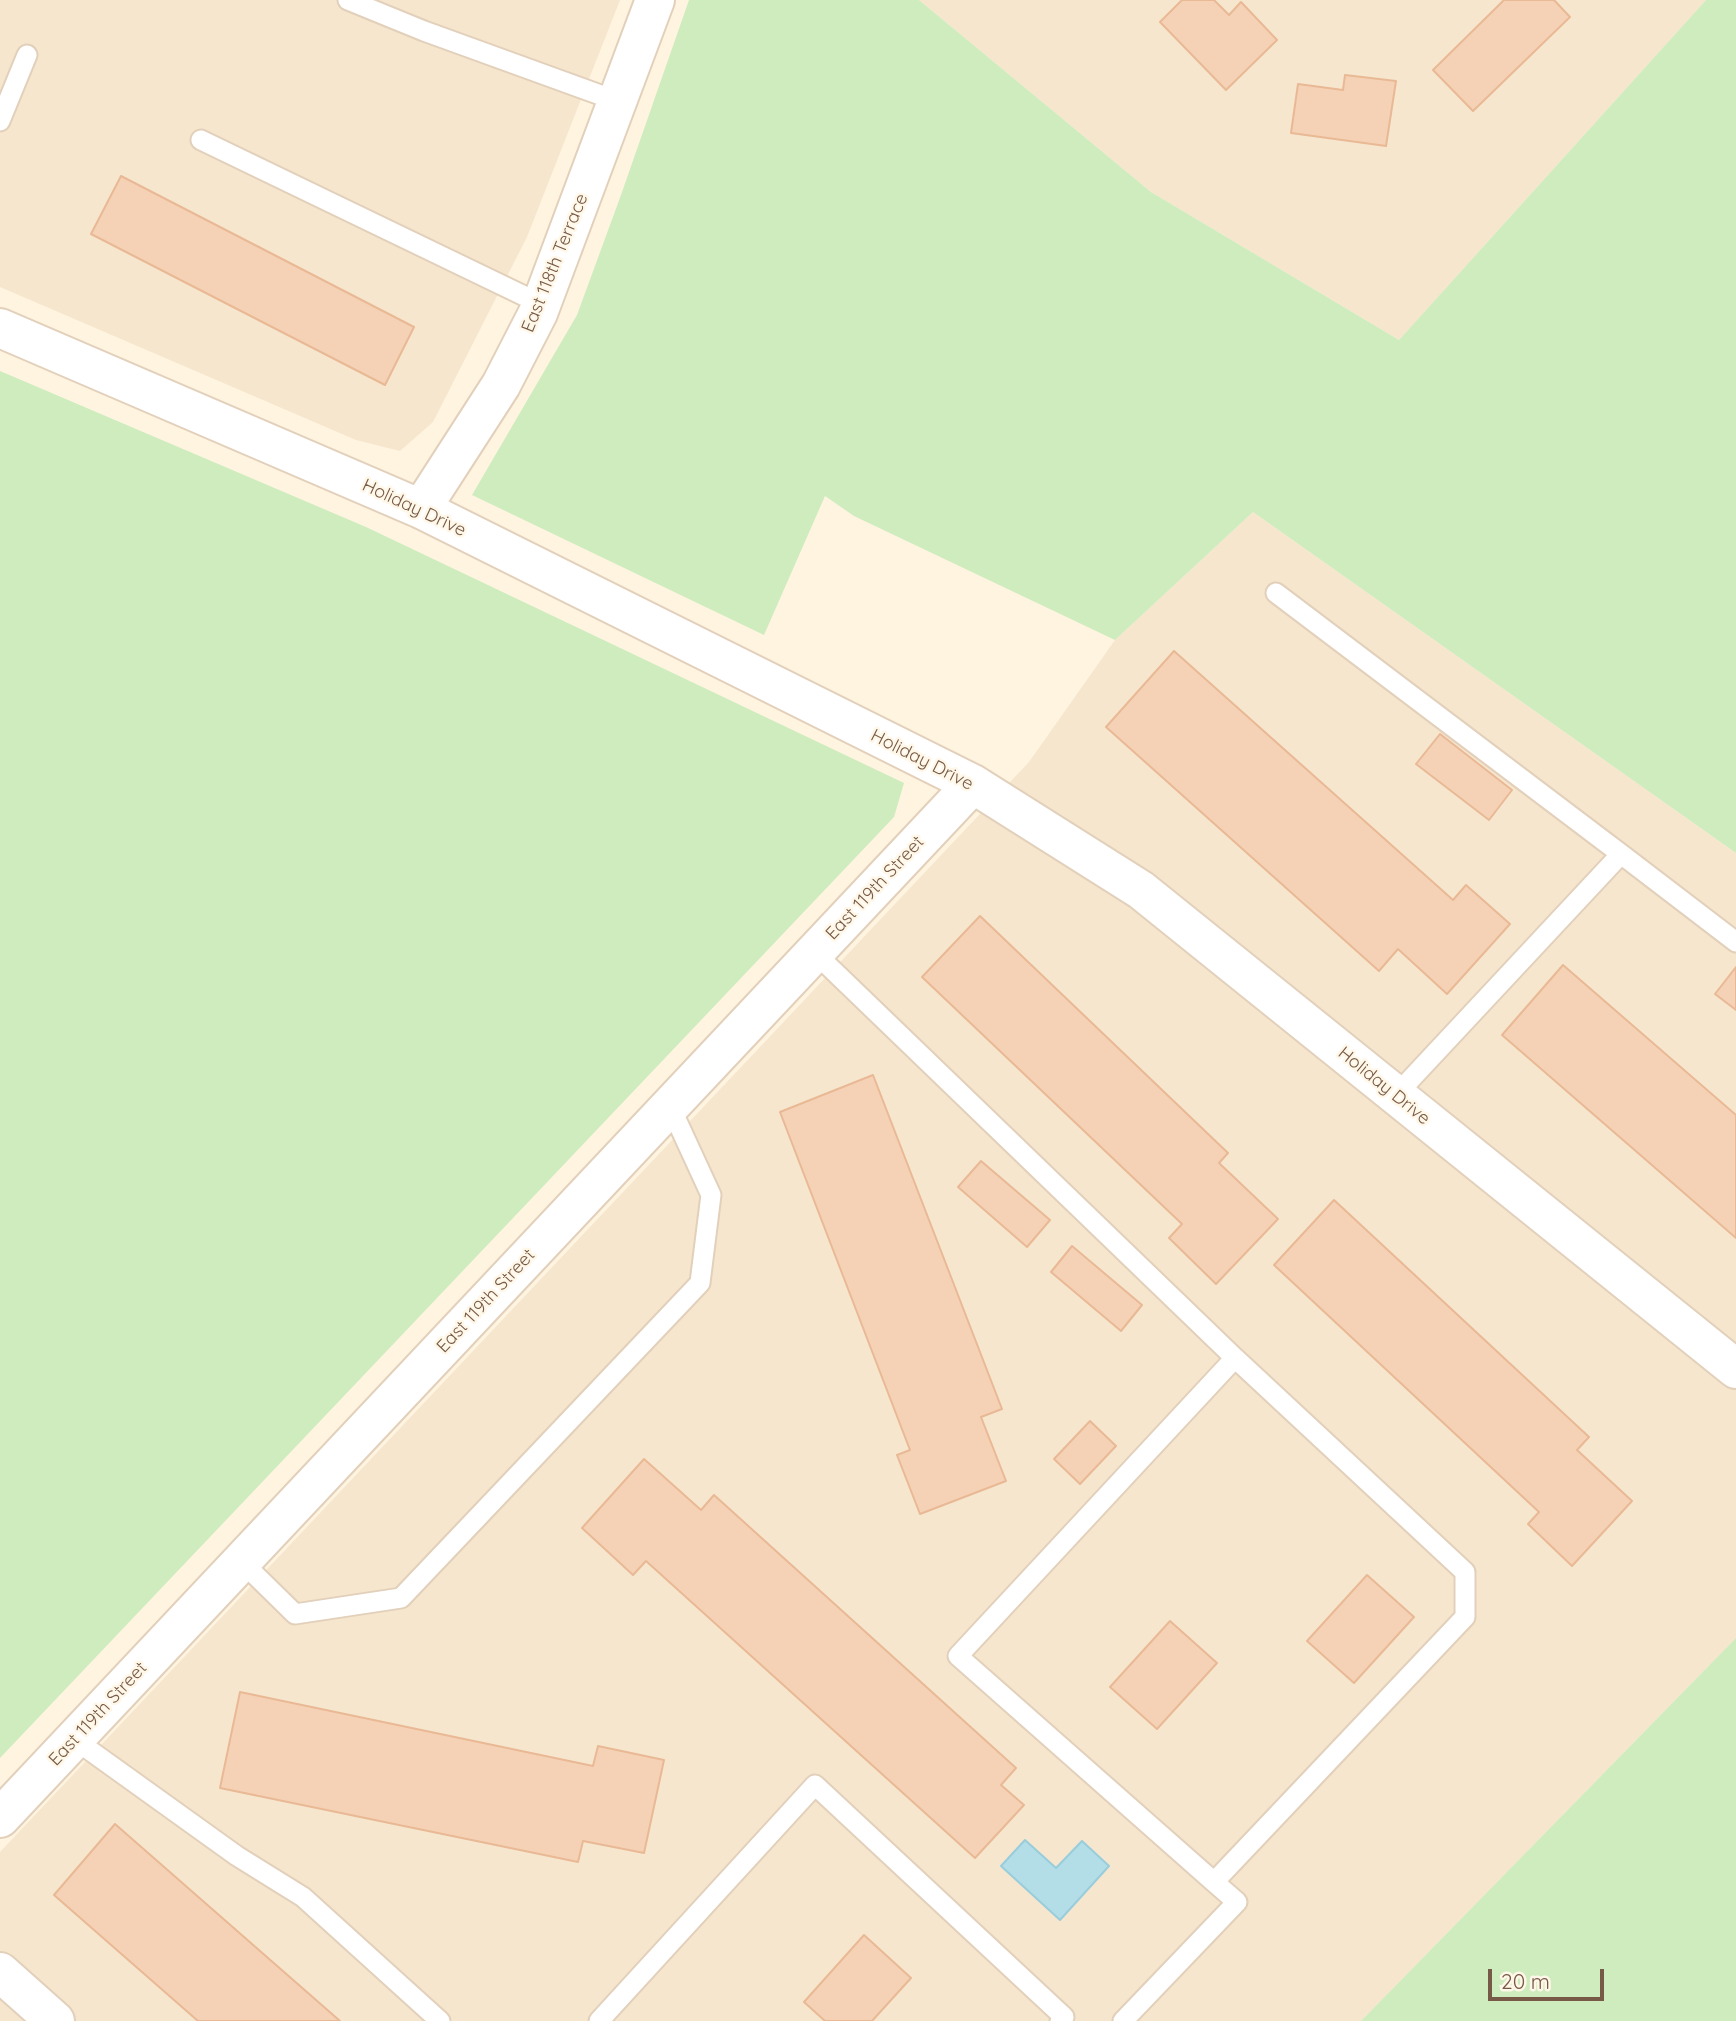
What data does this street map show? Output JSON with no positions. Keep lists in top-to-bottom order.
{
  "streets": {
    "street": ["East 118th Terrace", "Holiday Drive", "East 119th Street"]
  },
  "crossings": [
    ["East 118th Terrace", "Holiday Drive"],
    ["Holiday Drive", "East 119th Street"]
  ],
  "scale_bar": "20 m"
}
